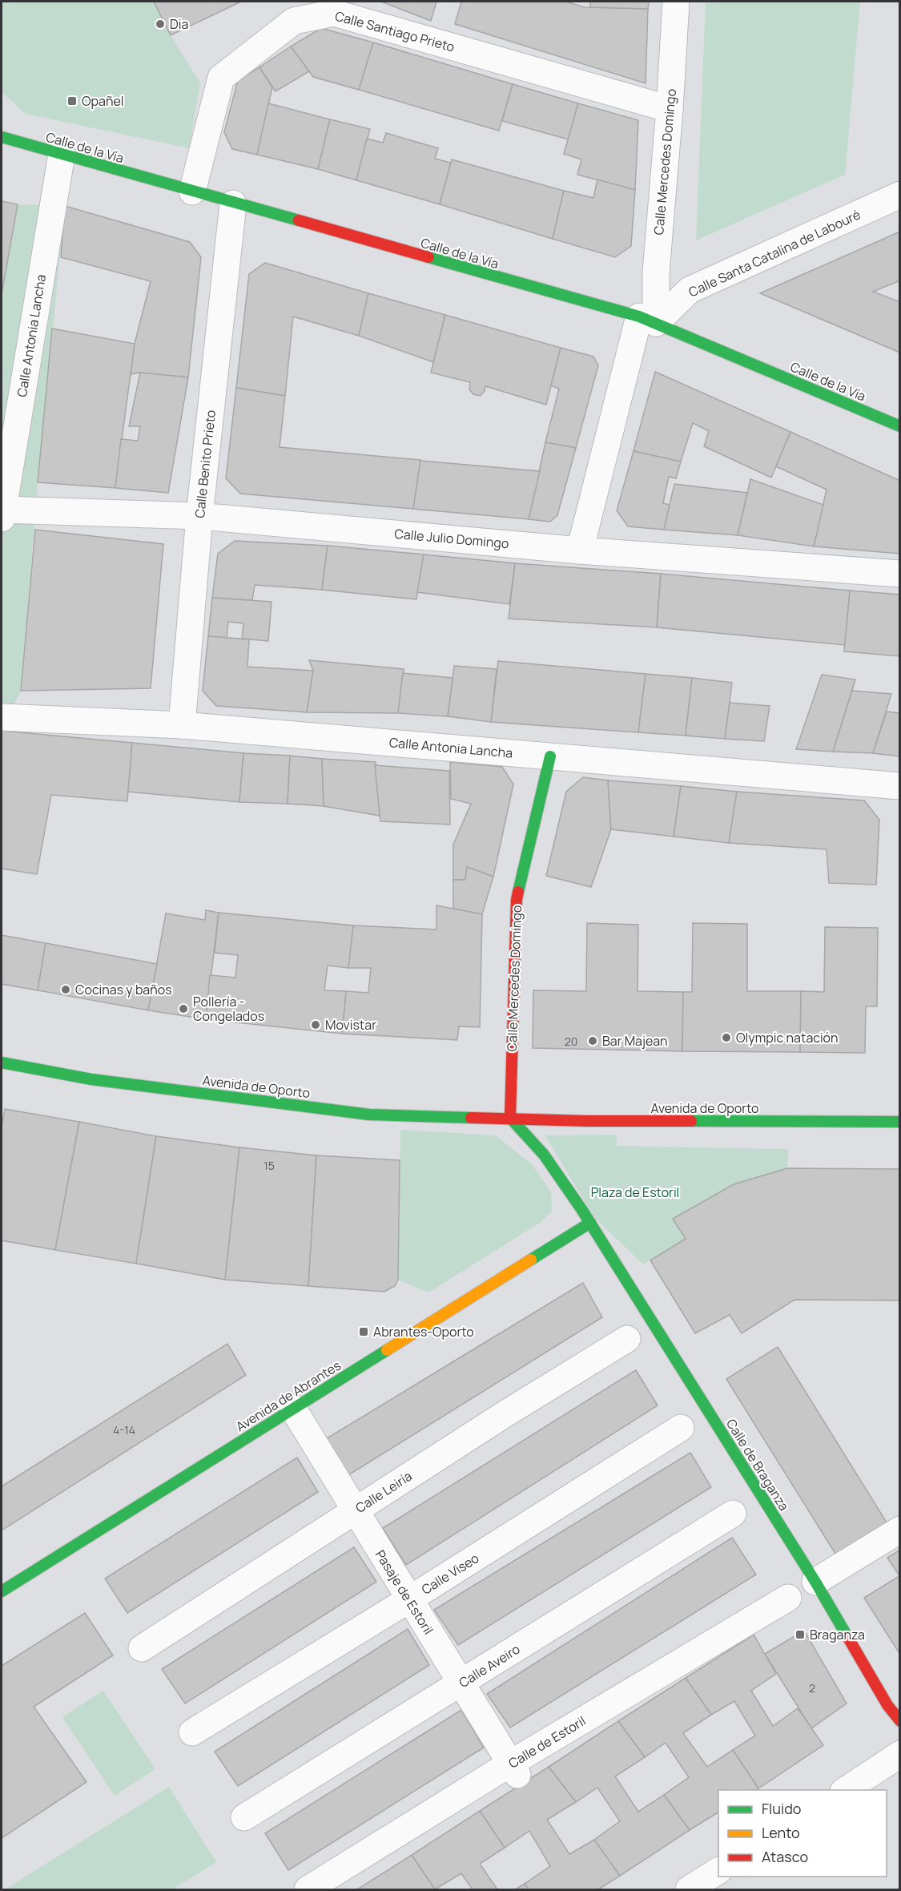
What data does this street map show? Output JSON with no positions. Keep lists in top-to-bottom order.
{
  "streets": {
    "main road": [
      "Calle de la Vía",
      "Calle Mercedes Domingo",
      "Avenida de Oporto",
      "Avenida de Abrantes",
      "Calle de Braganza"
    ],
    "street": [
      "Calle Santiago Prieto",
      "Calle Santa Catalina de Labouré",
      "Calle Antonia Lancha",
      "Calle Benito Prieto",
      "Calle Julio Domingo",
      "Calle Leiría",
      "Calle Viseo",
      "Pasaje de Estoril",
      "Calle Aveiro",
      "Calle de Estoril"
    ]
  },
  "crossings": [
    ["Calle Santiago Prieto", "Calle de la Vía"],
    ["Calle Santiago Prieto", "Calle Mercedes Domingo"],
    ["Calle de la Vía", "Calle Mercedes Domingo"],
    ["Calle de la Vía", "Calle Santa Catalina de Labouré"],
    ["Calle de la Vía", "Calle Antonia Lancha"],
    ["Calle de la Vía", "Calle Benito Prieto"],
    ["Calle Mercedes Domingo", "Calle Santa Catalina de Labouré"],
    ["Calle Mercedes Domingo", "Calle Antonia Lancha"],
    ["Calle Mercedes Domingo", "Calle Julio Domingo"],
    ["Calle Mercedes Domingo", "Avenida de Oporto"],
    ["Calle Antonia Lancha", "Calle Benito Prieto"],
    ["Calle Antonia Lancha", "Calle Julio Domingo"],
    ["Calle Benito Prieto", "Calle Julio Domingo"],
    ["Avenida de Abrantes", "Calle de Braganza"],
    ["Avenida de Abrantes", "Pasaje de Estoril"],
    ["Calle Leiría", "Pasaje de Estoril"],
    ["Calle Viseo", "Pasaje de Estoril"],
    ["Pasaje de Estoril", "Calle Aveiro"],
    ["Pasaje de Estoril", "Calle de Estoril"]
  ],
  "parks": ["Plaza de Estoril"],
  "places": {
    "other": [
      "Dia",
      "Cocinas y baños",
      "Pollería - Congelados",
      "Movistar",
      "Olympic natación",
      "Bar Majean"
    ],
    "transit": ["Opañel", "Abrantes-Oporto", "Braganza"]
  },
  "house_numbers": [
    "20",
    "15",
    "4-14",
    "2"
  ],
  "legend": ["Fluido", "Lento", "Atasco"]
}
